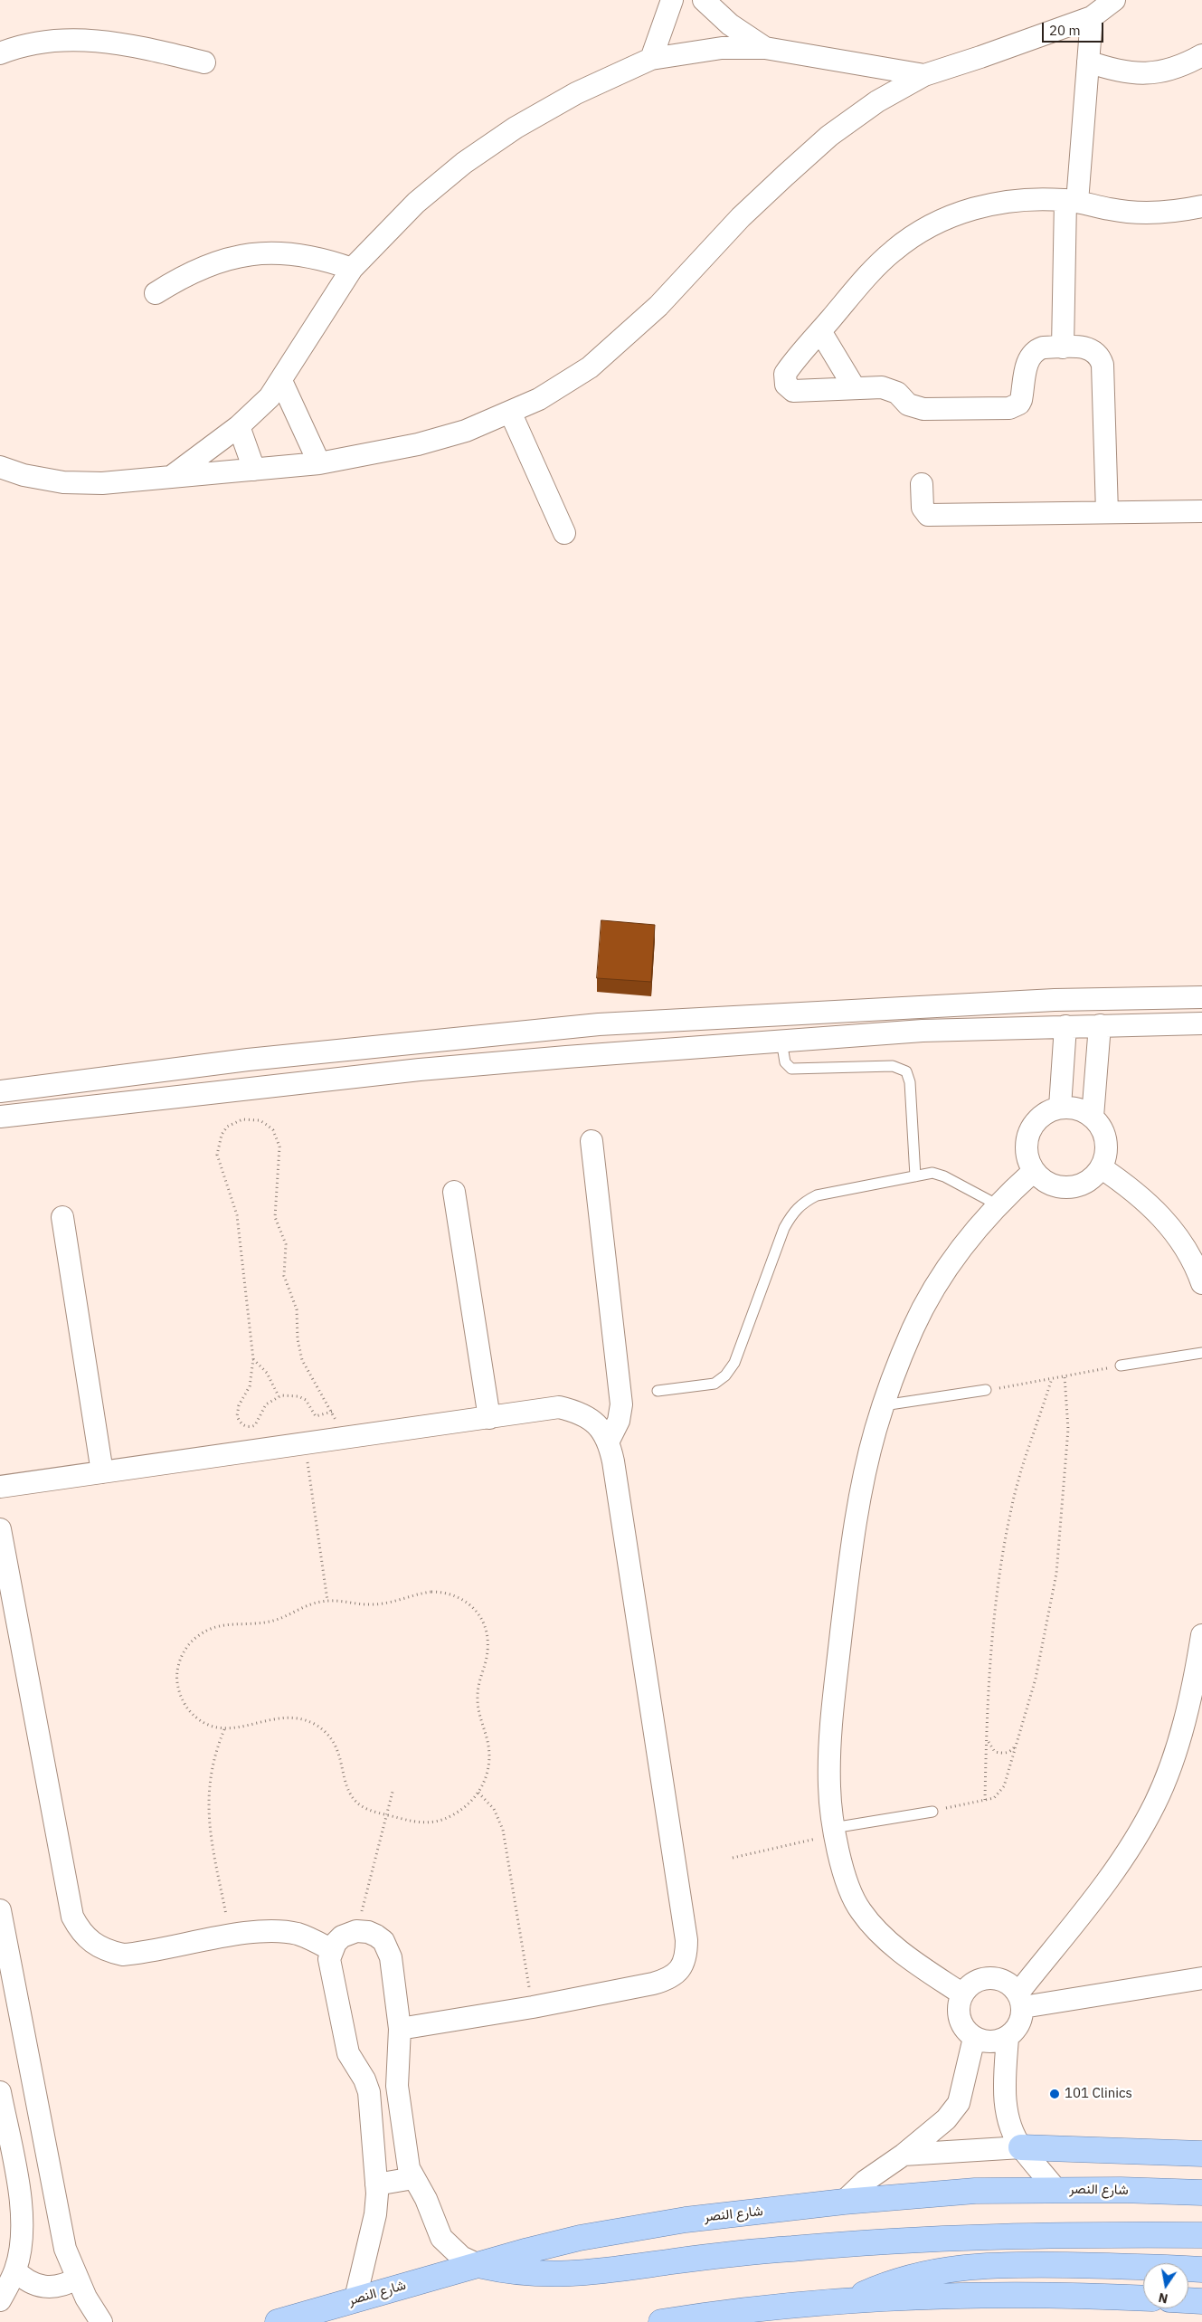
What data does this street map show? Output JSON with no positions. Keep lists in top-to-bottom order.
{
  "streets": {
    "main road": ["شارع النصر"]
  },
  "places": ["101 Clinics"],
  "scale_bar": "20 m",
  "north": "bottom"
}
